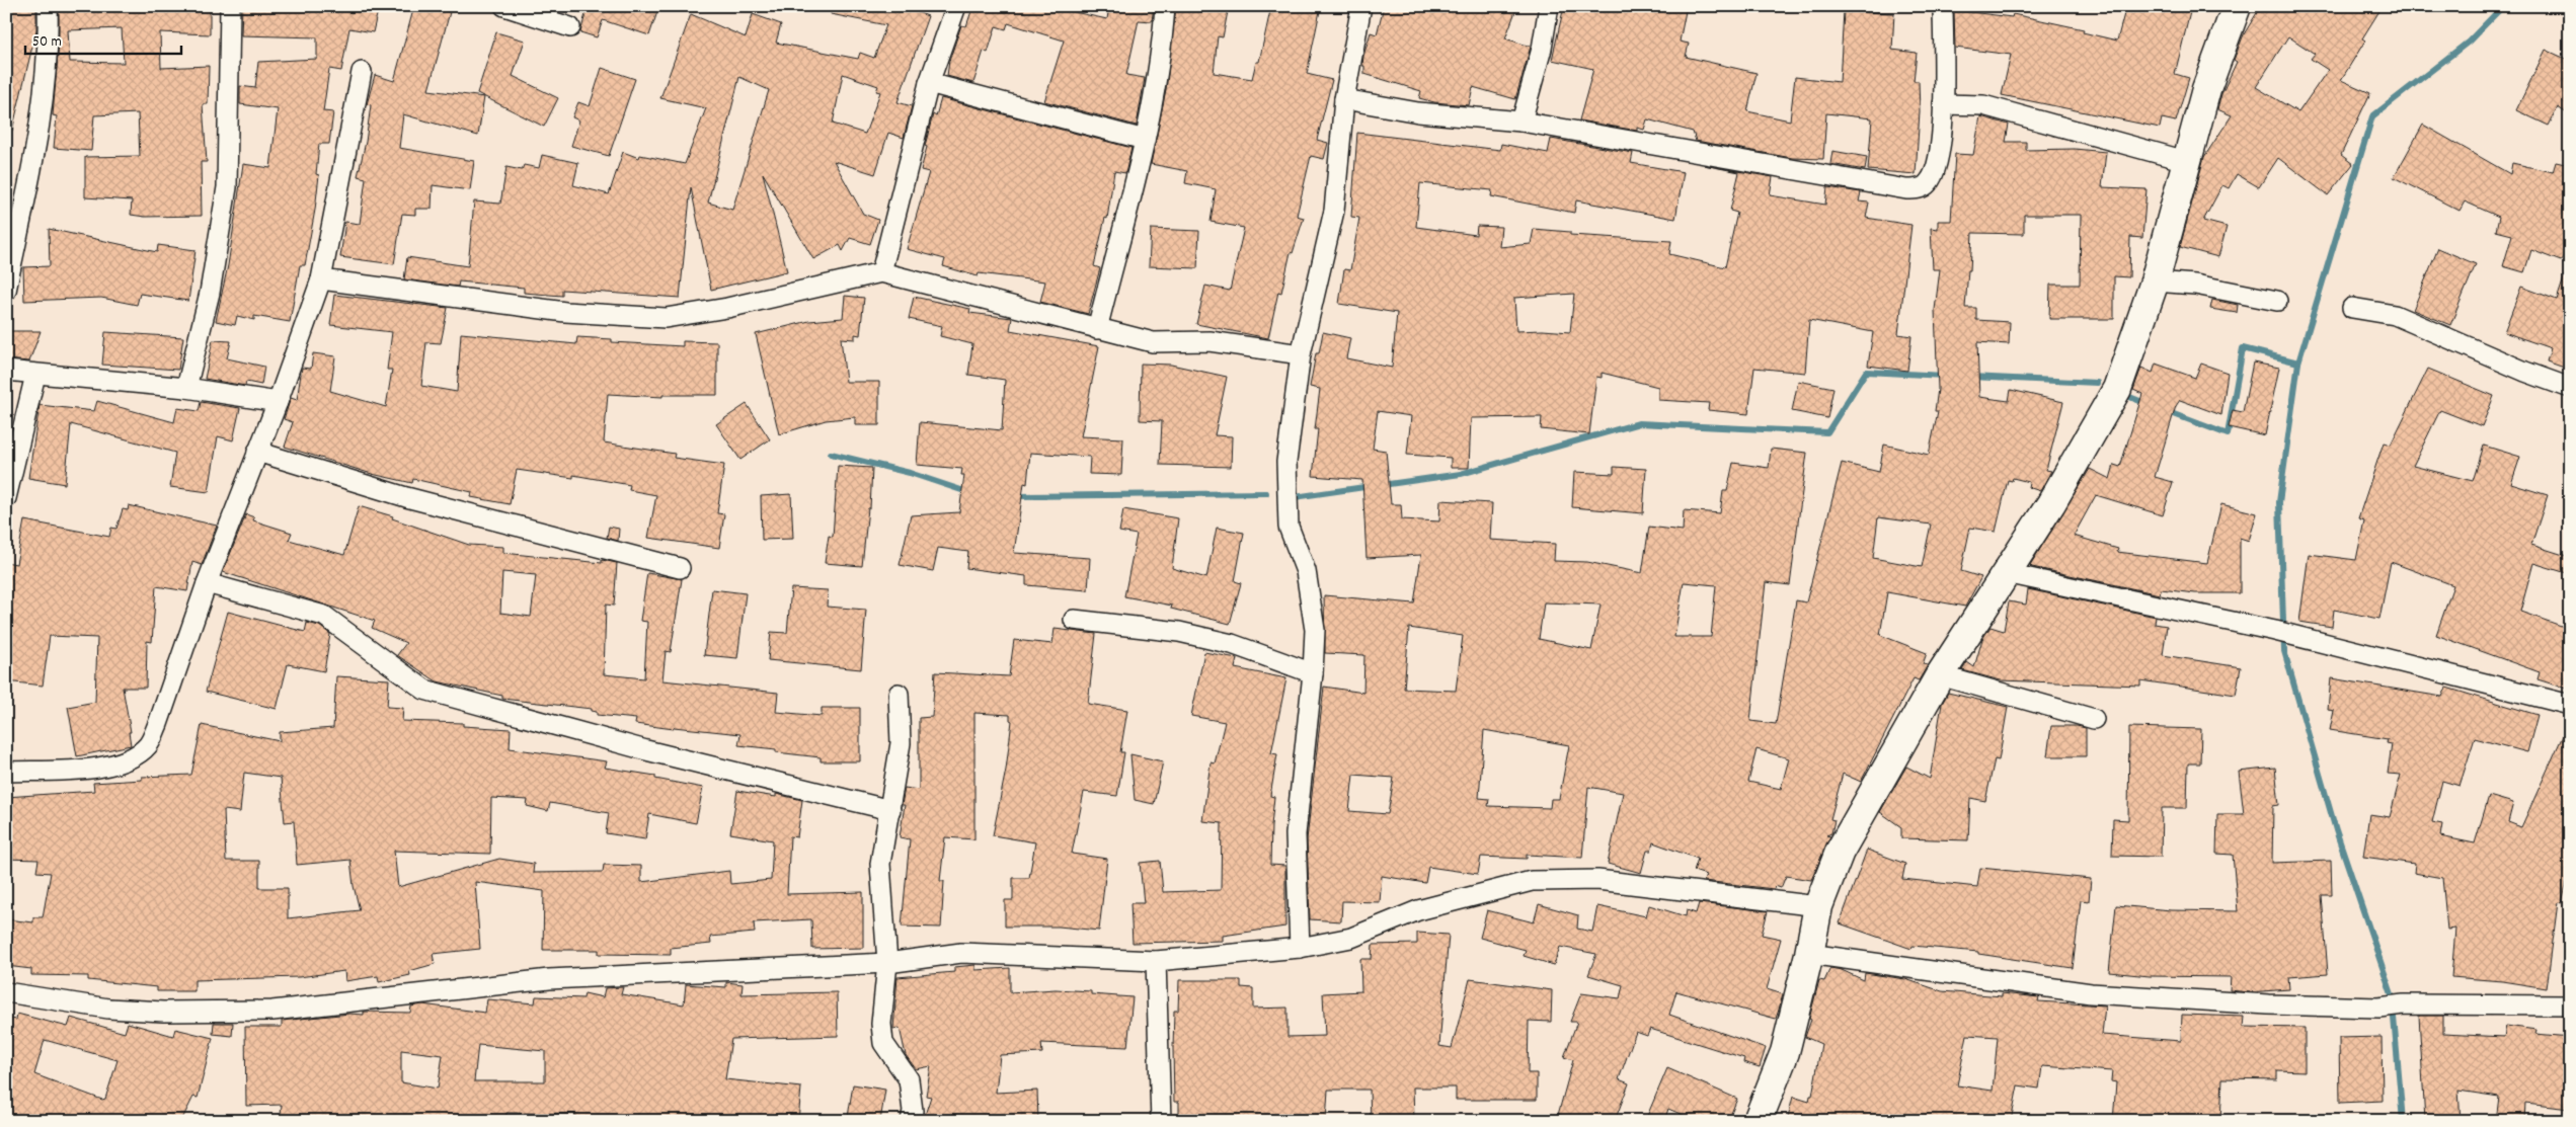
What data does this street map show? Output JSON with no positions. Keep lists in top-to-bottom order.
{
  "scale_bar": "50 m"
}
